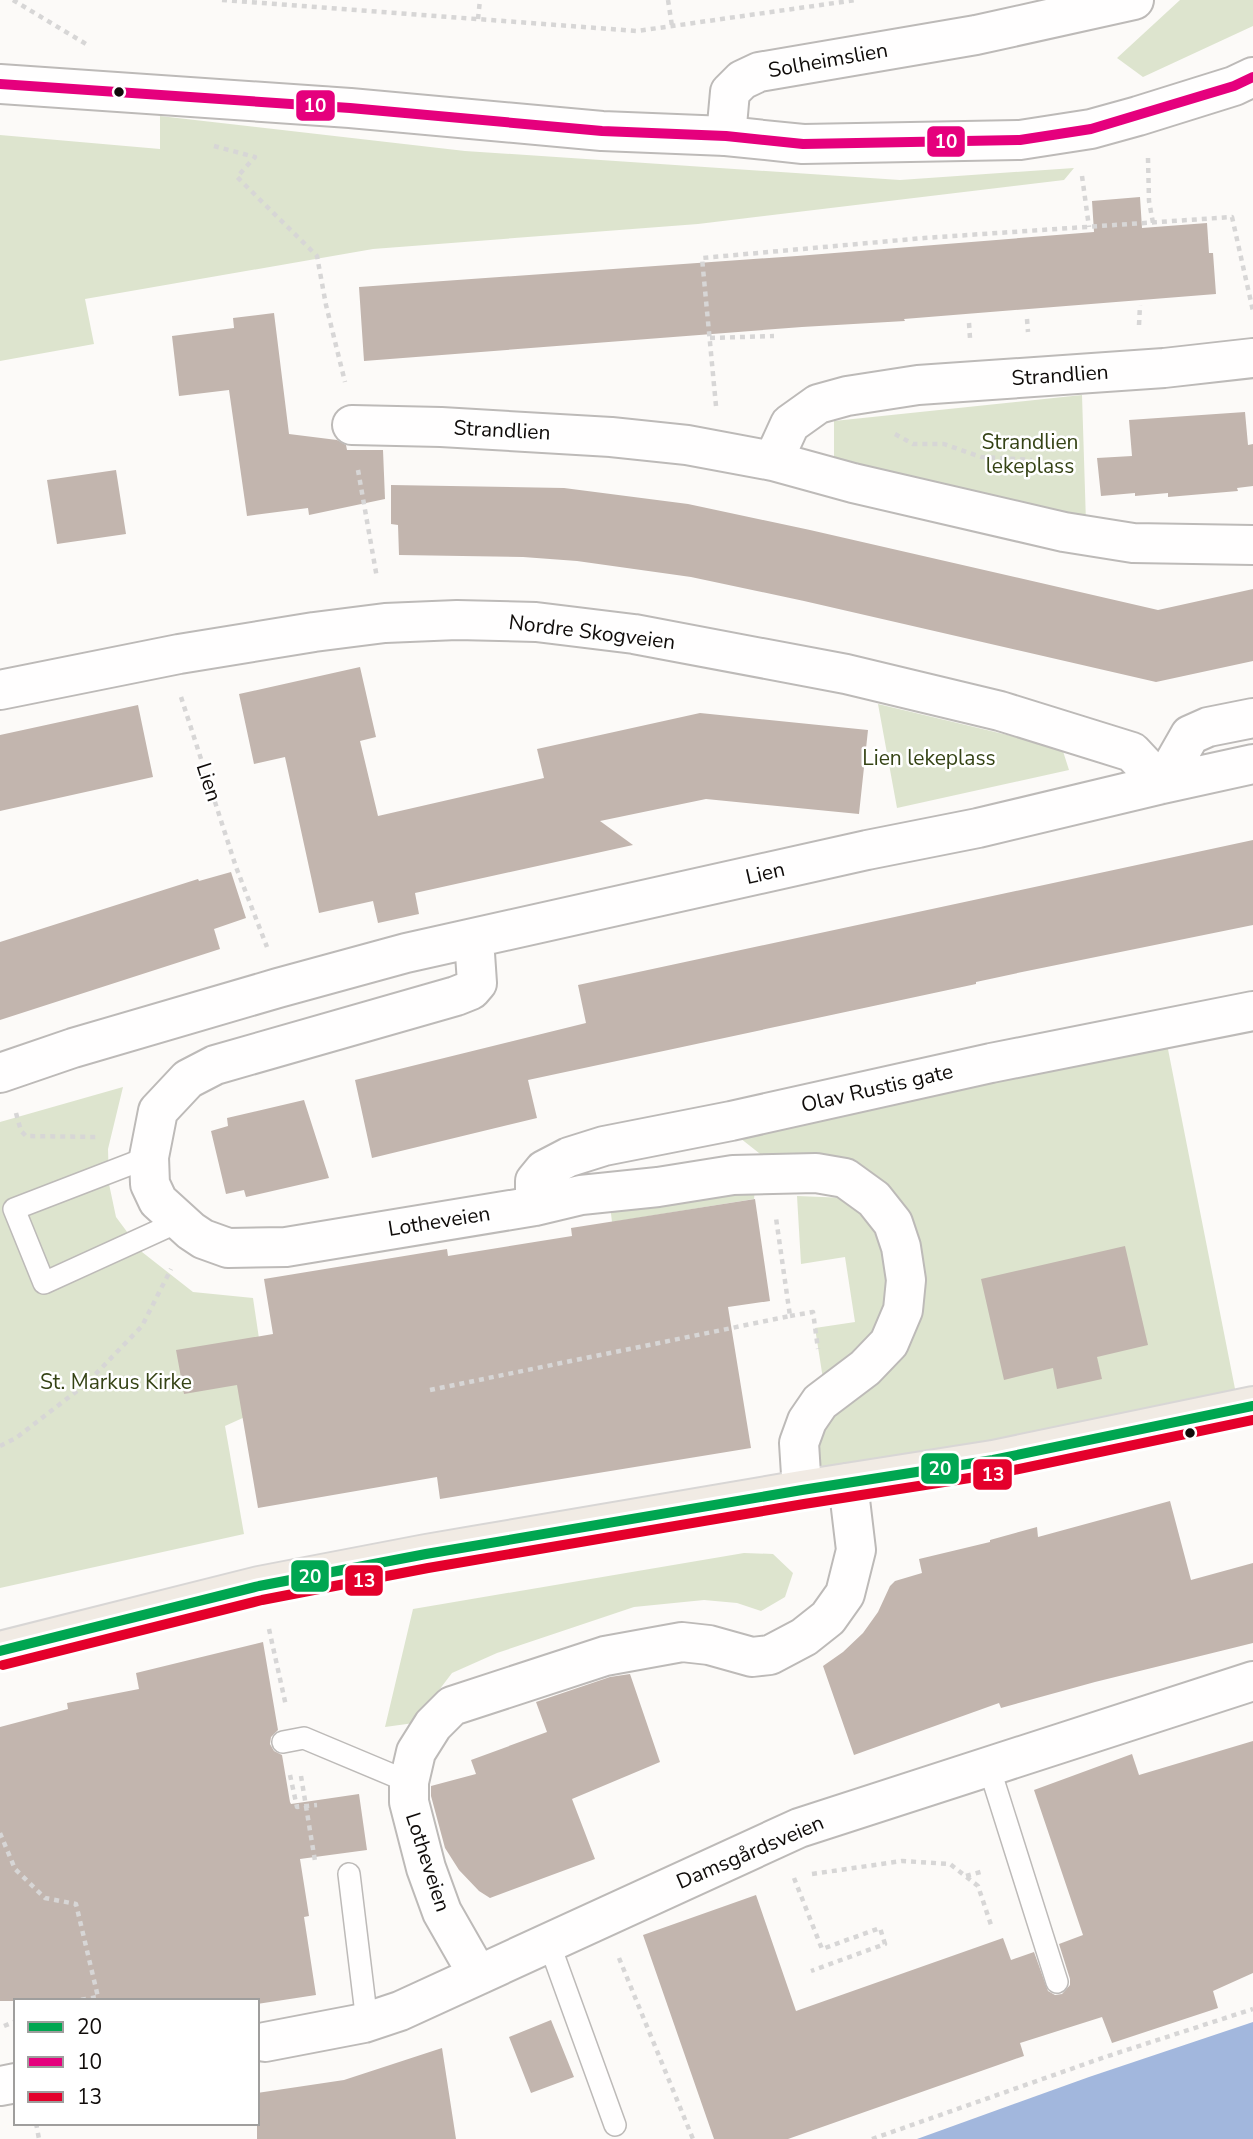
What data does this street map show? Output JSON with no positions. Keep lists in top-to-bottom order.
{
  "streets": {
    "street": [
      "Solheimslien",
      "Strandlien",
      "Nordre Skogveien",
      "Lien",
      "Olav Rustis gate",
      "Lotheveien",
      "Damsgårdsveien"
    ]
  },
  "crossings": [
    ["Nordre Skogveien", "Lien"],
    ["Lien", "Lotheveien"],
    ["Olav Rustis gate", "Lotheveien"],
    ["Lotheveien", "Damsgårdsveien"]
  ],
  "parks": ["Strandlien lekeplass", "Lien lekeplass", "St. Markus Kirke"],
  "lines": ["transit line 10", "transit line 20", "transit line 13"],
  "legend": ["20", "10", "13"]
}
